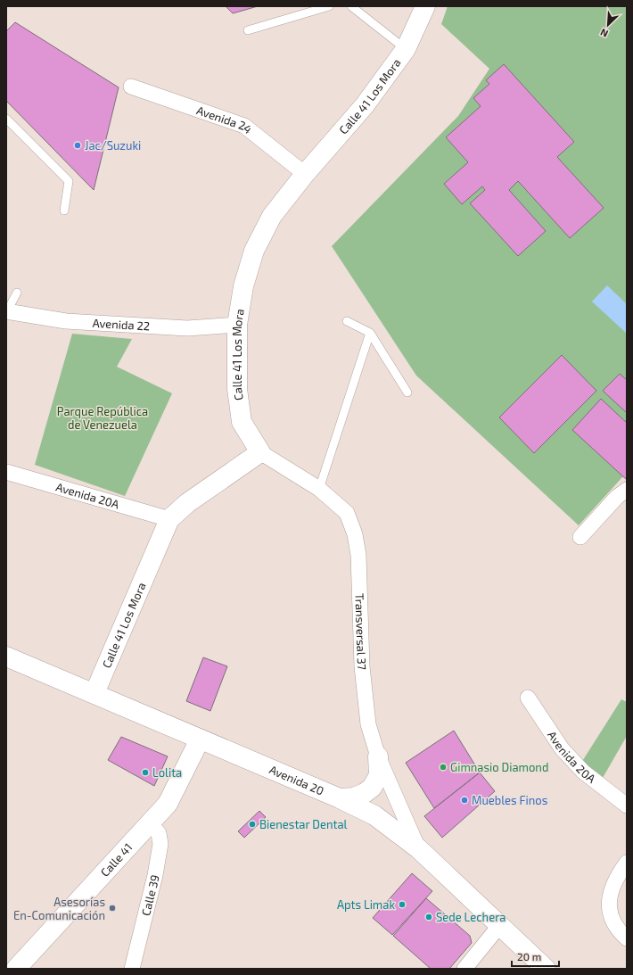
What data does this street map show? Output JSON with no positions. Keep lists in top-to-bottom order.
{
  "streets": {
    "street": [
      "Calle 41 Los Mora",
      "Avenida 24",
      "Avenida 22",
      "Avenida 20A",
      "Transversal 37",
      "Avenida 20",
      "Calle 41",
      "Calle 39"
    ]
  },
  "crossings": [
    ["Calle 41 Los Mora", "Avenida 24"],
    ["Calle 41 Los Mora", "Avenida 22"],
    ["Calle 41 Los Mora", "Avenida 20A"],
    ["Calle 41 Los Mora", "Transversal 37"],
    ["Calle 41 Los Mora", "Avenida 20"],
    ["Transversal 37", "Avenida 20"],
    ["Avenida 20", "Calle 41"],
    ["Calle 41", "Calle 39"]
  ],
  "parks": ["Parque República de Venezuela"],
  "places": [
    "Jac/Suzuki",
    "Gimnasio Diamond",
    "Lolita",
    "Muebles Finos",
    "Bienestar Dental",
    "Apts Limak",
    "Asesorías En-Comunicación",
    "Sede Lechera"
  ],
  "scale_bar": "20 m",
  "north": "bottom left"
}
